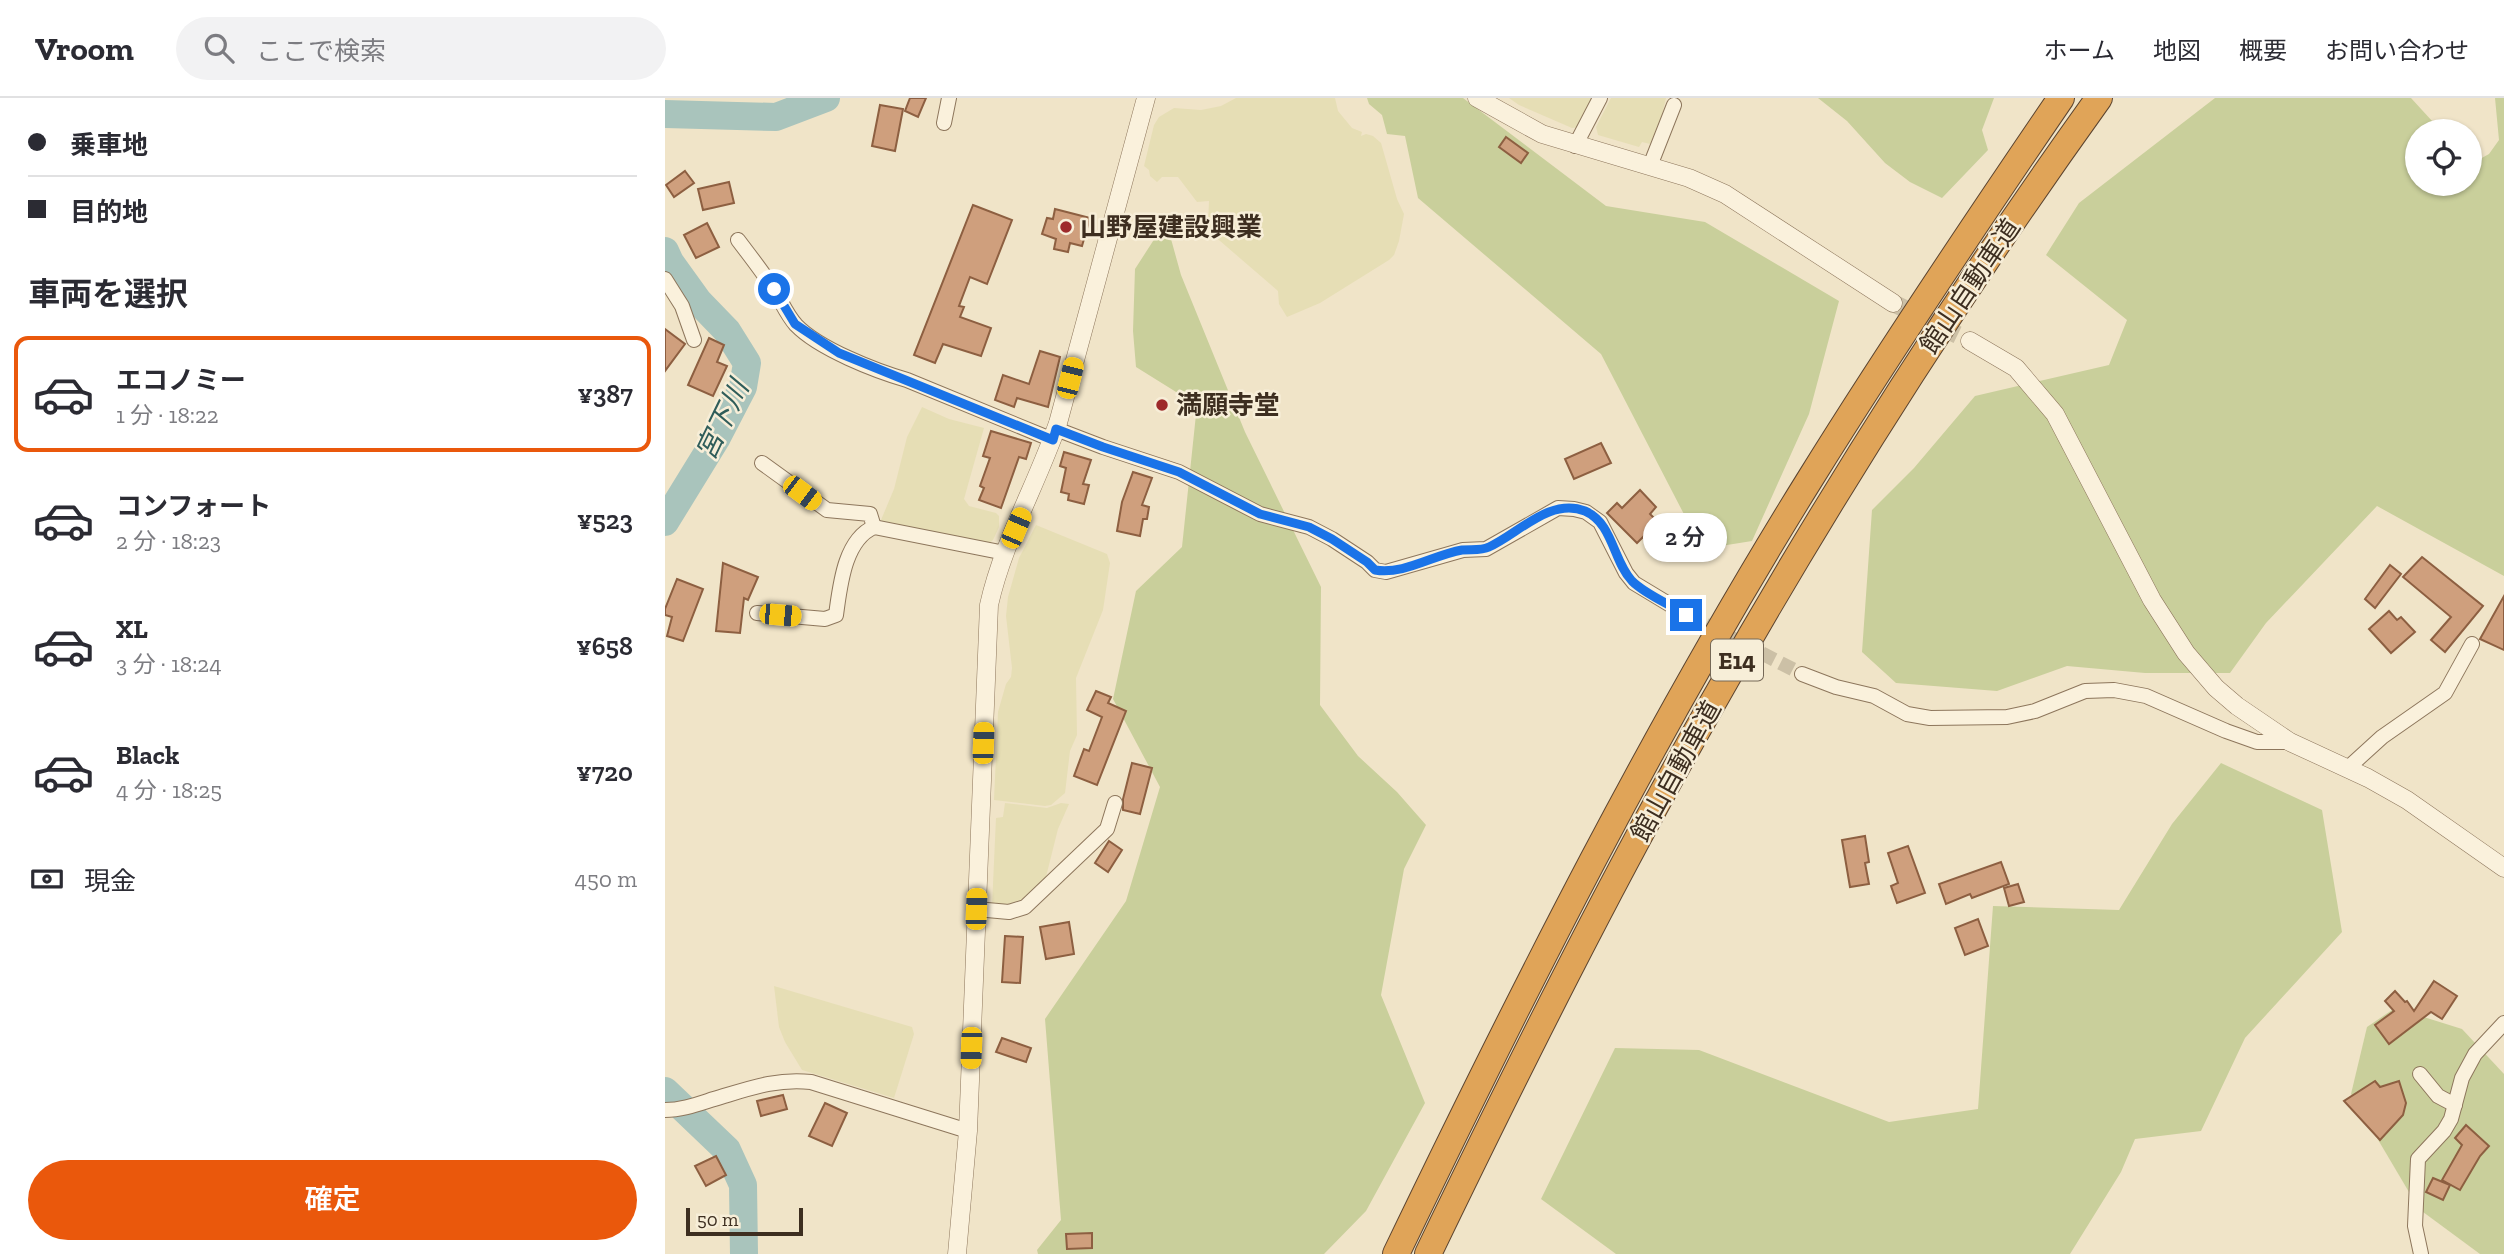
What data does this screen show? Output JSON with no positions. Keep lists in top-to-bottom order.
{
  "streets": {
    "highway": ["館山自動車道", "E14"]
  },
  "water": ["宮下川"],
  "places": ["山野屋建設興業", "満願寺堂"],
  "scale_bar": "50 m",
  "page": {
    "header": "Vroom",
    "search": "ここで検索",
    "nav": [
      "ホーム",
      "地図",
      "概要",
      "お問い合わせ"
    ],
    "banner": ["乗車地", "目的地"],
    "heading": "車両を選択",
    "list": [
      {
        "name": "エコノミー",
        "note": "1 分 · 18:22",
        "value": "¥387"
      },
      {
        "name": "コンフォート",
        "note": "2 分 · 18:23",
        "value": "¥523"
      },
      {
        "name": "XL",
        "note": "3 分 · 18:24",
        "value": "¥658"
      },
      {
        "name": "Black",
        "note": "4 分 · 18:25",
        "value": "¥720"
      }
    ],
    "bubble": "2 分",
    "pay": ["現金", "450 m"],
    "buttons": "確定",
    "scale": "50 m"
  }
}
